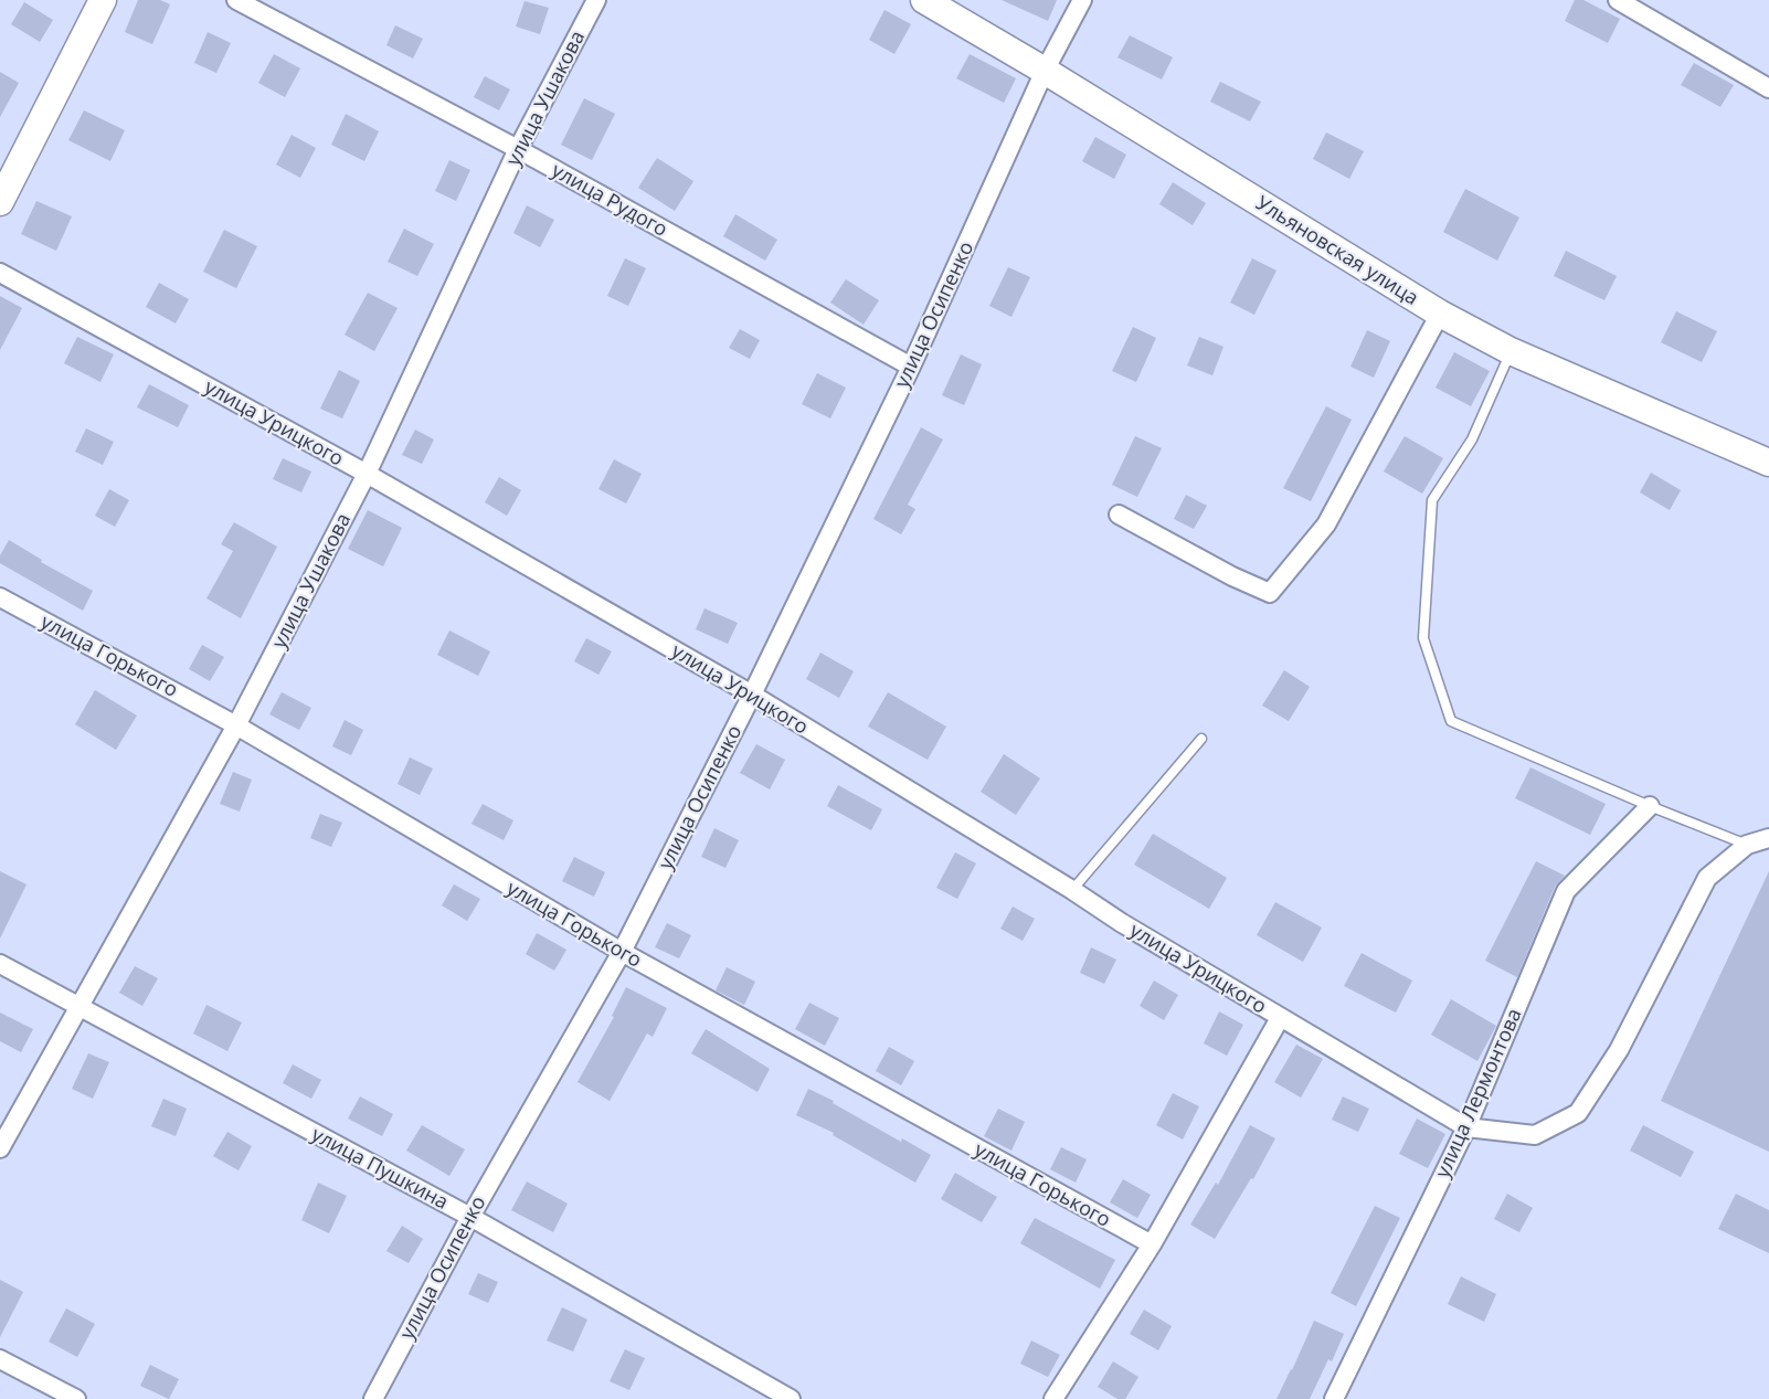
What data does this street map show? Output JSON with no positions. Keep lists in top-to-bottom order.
{
  "streets": {
    "street": [
      "улица Ушакова",
      "улица Рудого",
      "Ульяновская улица",
      "улица Осипенко",
      "улица Урицкого",
      "улица Горького",
      "улица Лермонтова",
      "улица Пушкина"
    ]
  },
  "crossings": [
    ["улица Ушакова", "улица Рудого"],
    ["улица Ушакова", "улица Урицкого"],
    ["улица Ушакова", "улица Горького"],
    ["улица Ушакова", "улица Пушкина"],
    ["улица Рудого", "улица Осипенко"],
    ["Ульяновская улица", "улица Осипенко"],
    ["улица Осипенко", "улица Урицкого"],
    ["улица Осипенко", "улица Горького"],
    ["улица Осипенко", "улица Пушкина"],
    ["улица Урицкого", "улица Лермонтова"]
  ]
}
